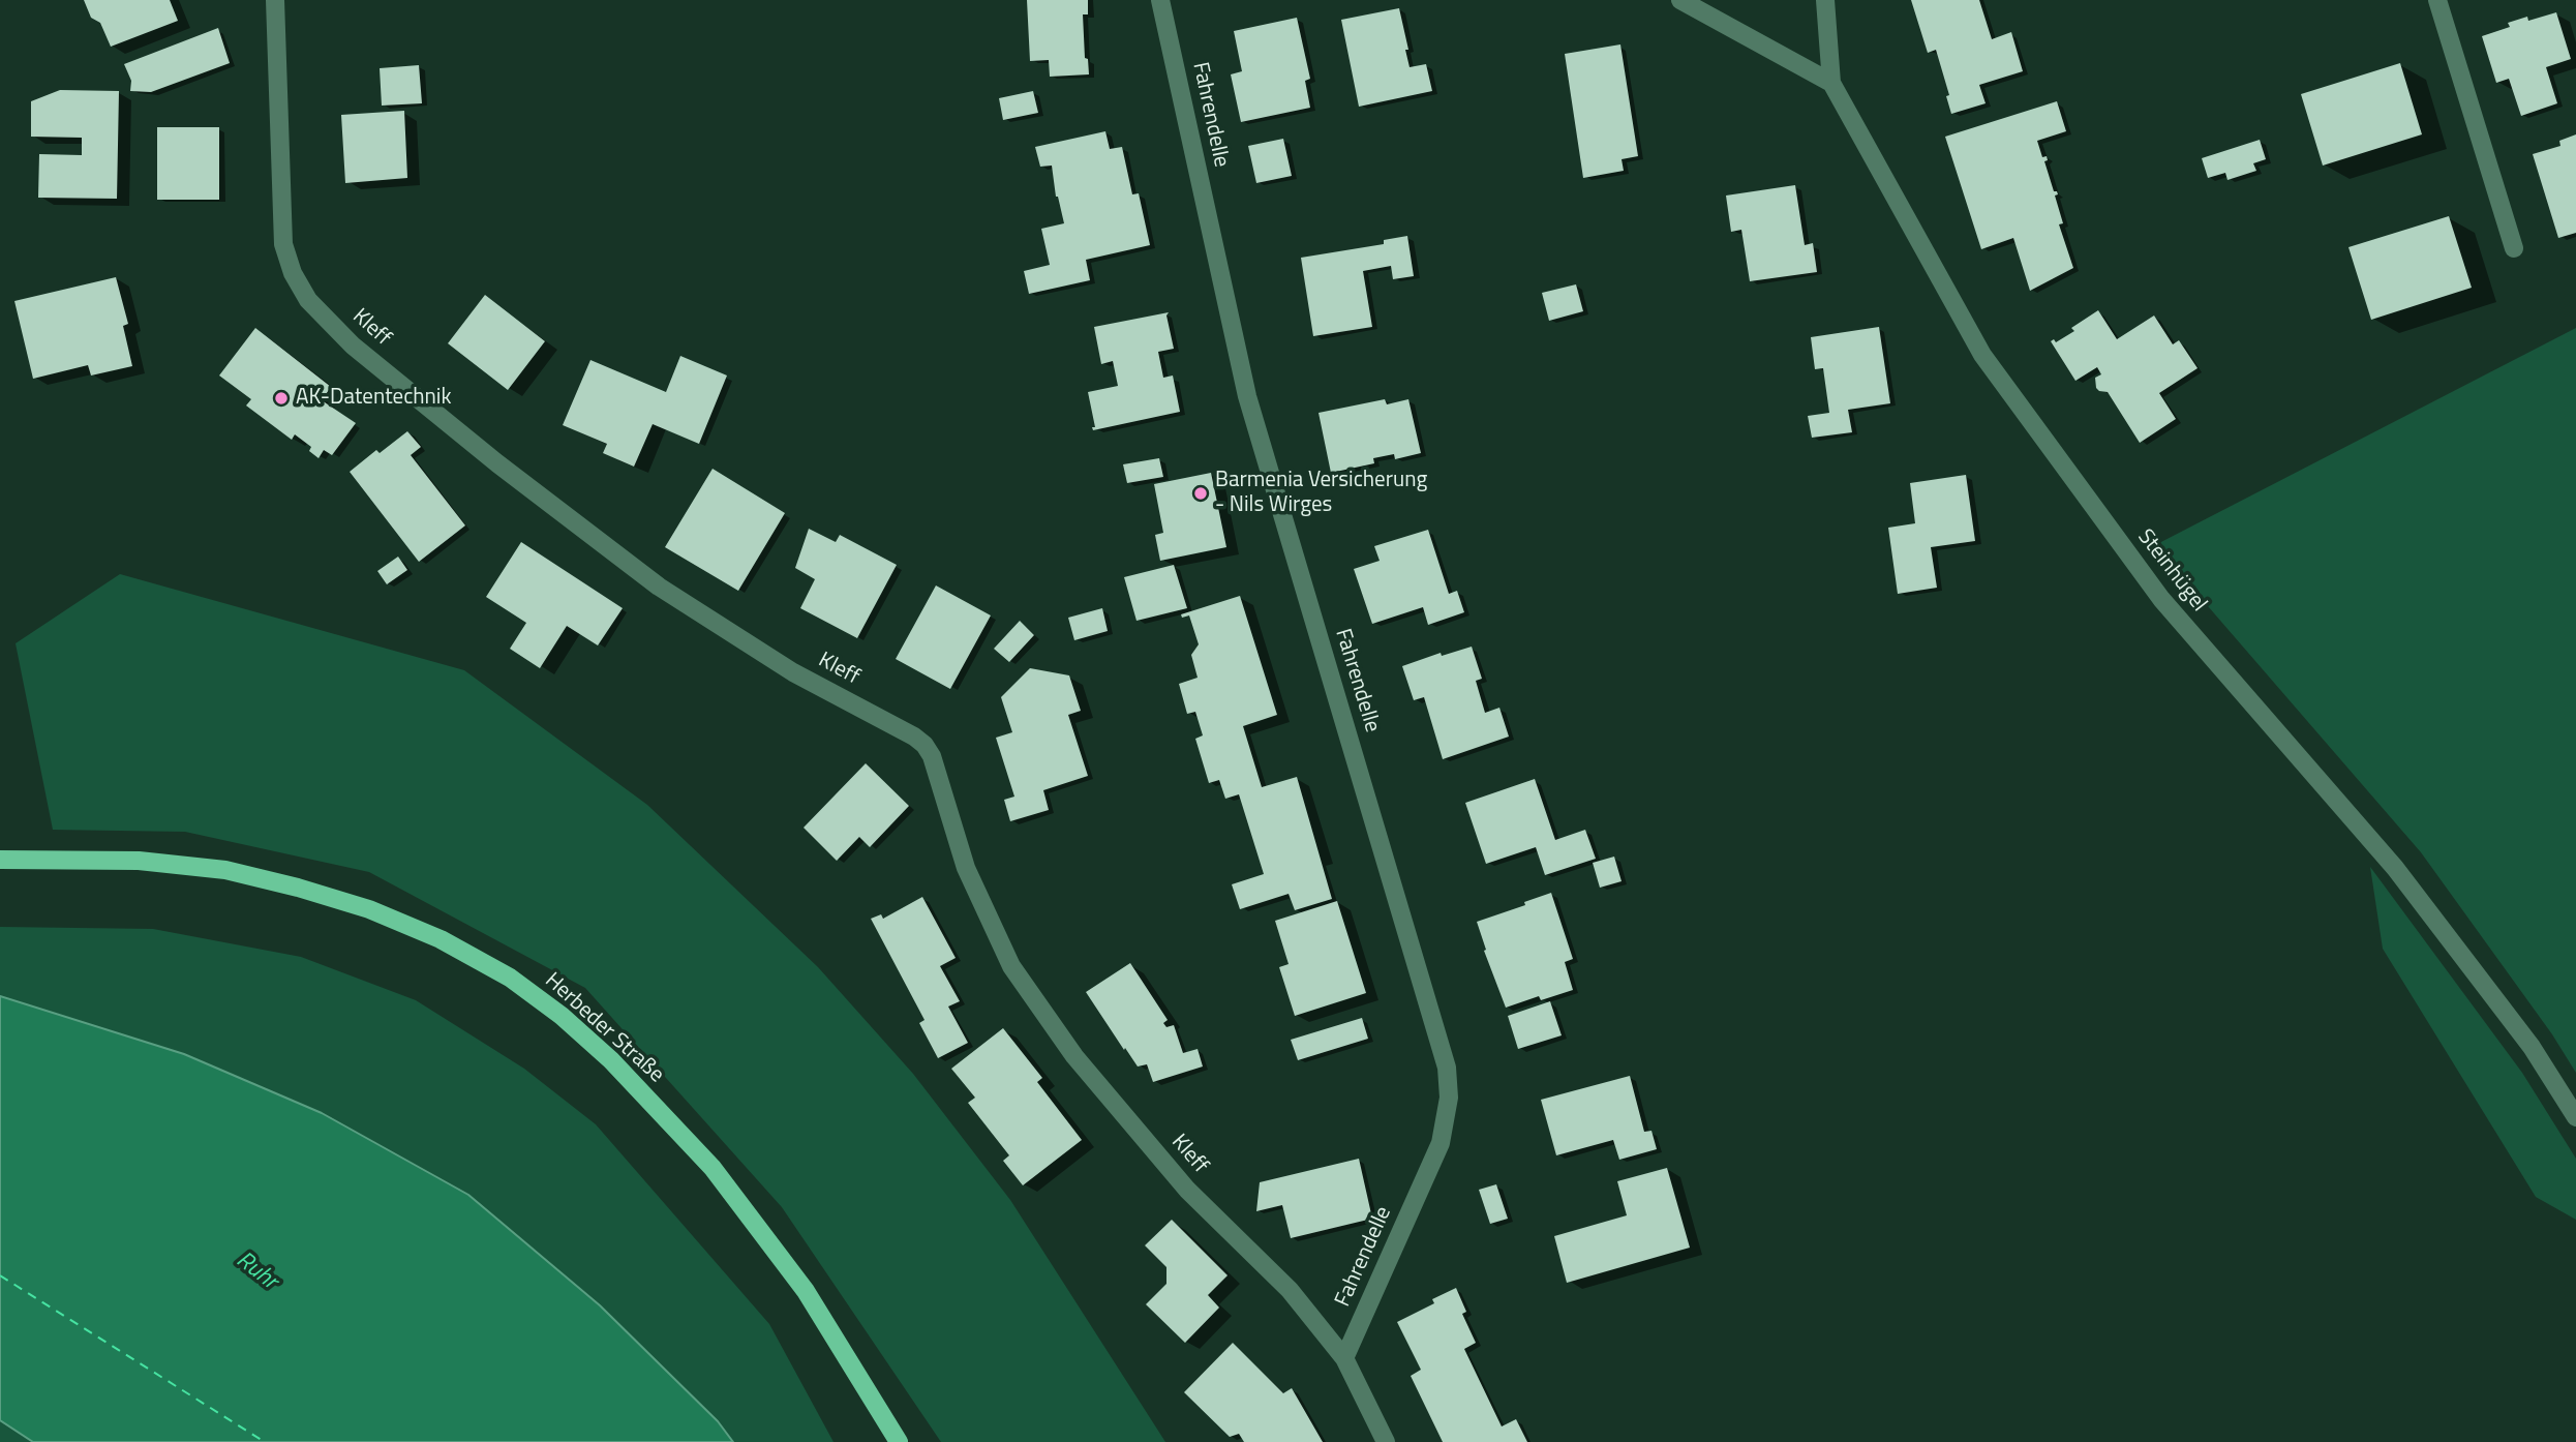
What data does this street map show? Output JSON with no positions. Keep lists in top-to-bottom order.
{
  "streets": {
    "main road": ["Herbeder Straße"],
    "street": ["Fahrendelle", "Kleff", "Steinhügel"]
  },
  "crossings": [
    ["Fahrendelle", "Kleff"]
  ],
  "water": ["Ruhr"],
  "places": ["AK-Datentechnik", "Barmenia Versicherung - Nils Wirges"]
}
